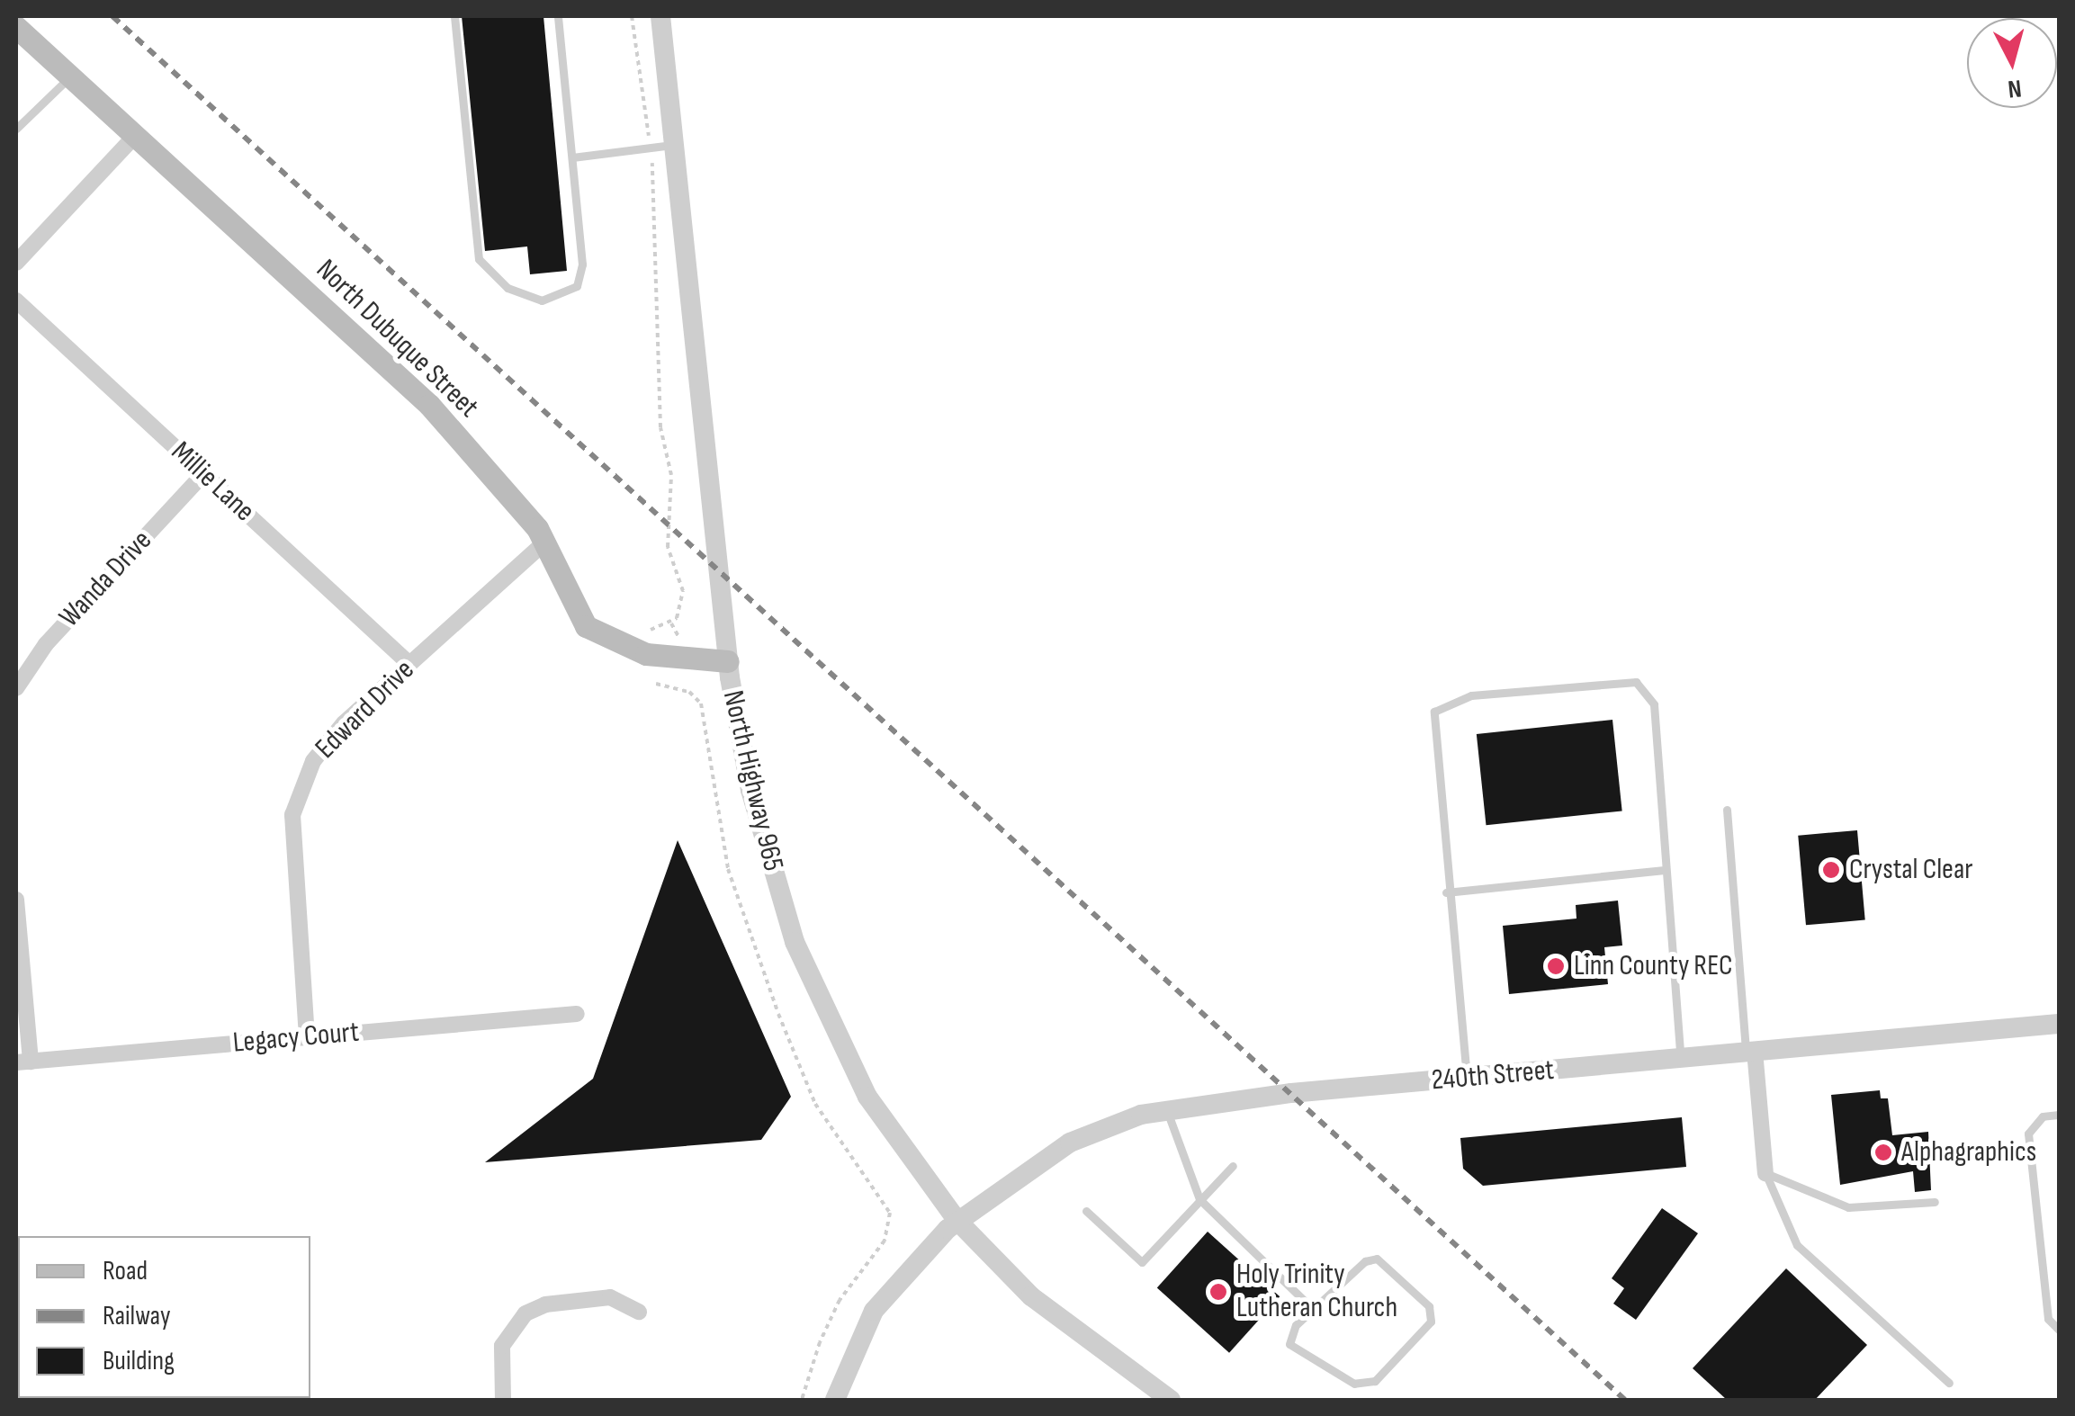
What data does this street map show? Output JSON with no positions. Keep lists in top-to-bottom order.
{
  "streets": {
    "main road": ["North Dubuque Street"],
    "street": [
      "Millie Lane",
      "Wanda Drive",
      "Edward Drive",
      "North Highway 965",
      "Legacy Court",
      "240th Street"
    ]
  },
  "crossings": [
    ["North Dubuque Street", "Edward Drive"],
    ["North Dubuque Street", "North Highway 965"],
    ["Millie Lane", "Wanda Drive"],
    ["Millie Lane", "Edward Drive"],
    ["Edward Drive", "Legacy Court"],
    ["North Highway 965", "240th Street"]
  ],
  "places": [
    "Crystal Clear",
    "Linn County REC",
    "Alphagraphics",
    "Holy Trinity Lutheran Church"
  ],
  "legend": ["Road", "Railway", "Building"],
  "north": "bottom"
}
